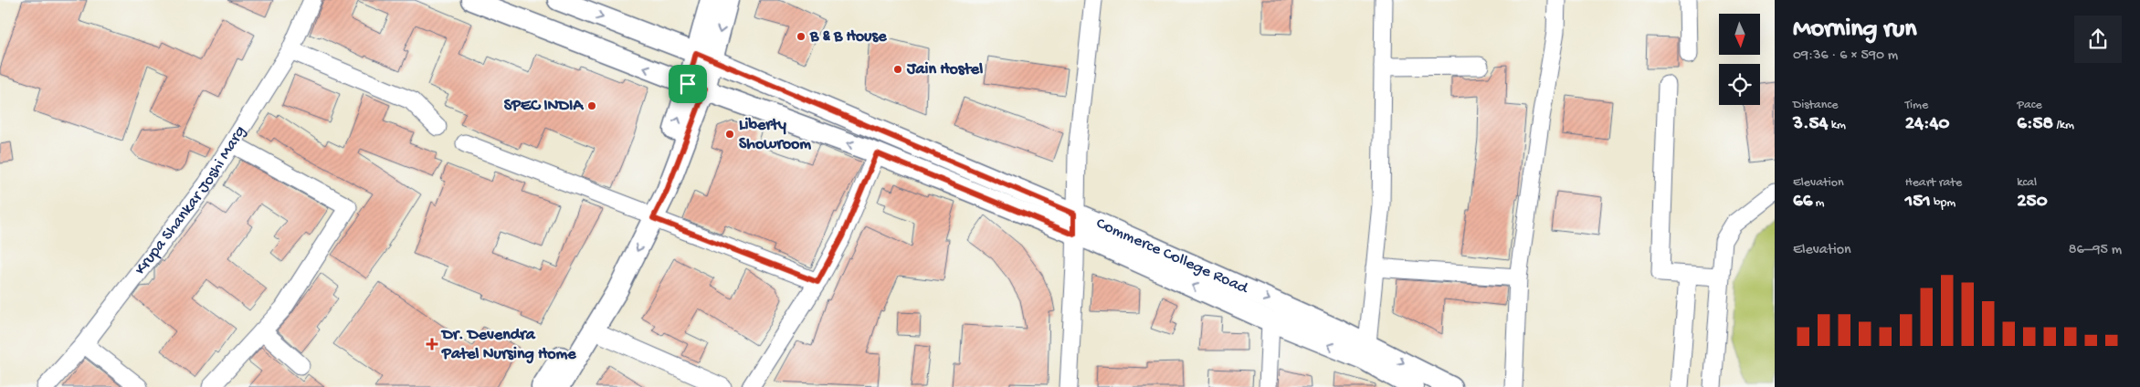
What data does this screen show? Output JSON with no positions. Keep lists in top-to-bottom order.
{
  "streets": {
    "main road": ["Commerce College Road"],
    "street": ["Krupa Shankar Joshi Marg"]
  },
  "places": {
    "other": [
      "B & B House",
      "Jain Hostel",
      "SPEC INDIA",
      "Liberty Showroom"
    ],
    "health": ["Dr. Devendra Patel Nursing Home"]
  },
  "north": "bottom",
  "page": {
    "heading": ["Morning run", "09:36 · 6 × 590 m"],
    "stats": [
      ["Distance", "3.54 km"],
      ["Time", "24:40"],
      ["Pace", "6:58 /km"],
      ["Elevation", "66 m"],
      ["Heart rate", "151 bpm"],
      ["kcal", "250"]
    ],
    "chart": ["Elevation", "86–95 m"]
  }
}
